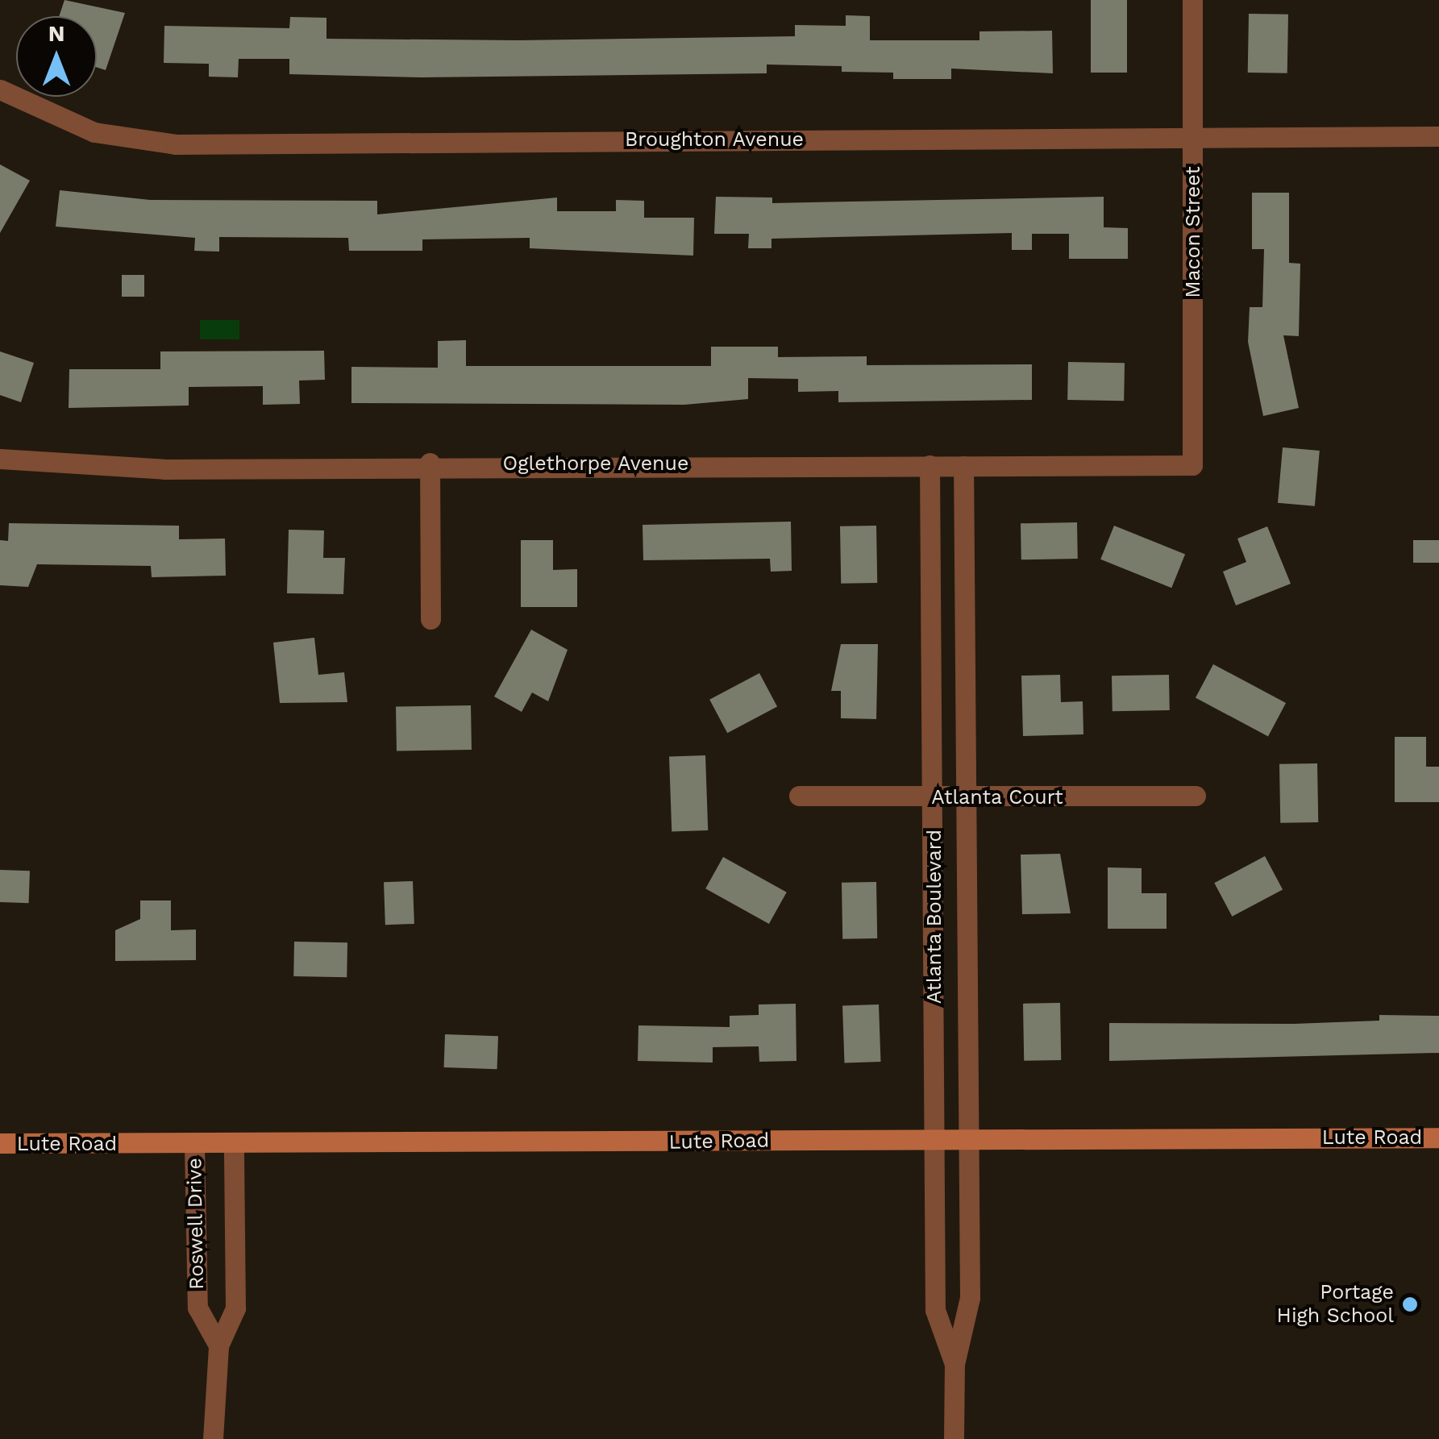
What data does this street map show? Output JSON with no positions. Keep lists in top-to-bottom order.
{
  "streets": {
    "street": [
      "Broughton Avenue",
      "Macon Street",
      "Oglethorpe Avenue",
      "Atlanta Court",
      "Atlanta Boulevard",
      "Lute Road",
      "Roswell Drive"
    ]
  },
  "crossings": [
    ["Broughton Avenue", "Macon Street"],
    ["Macon Street", "Oglethorpe Avenue"],
    ["Oglethorpe Avenue", "Atlanta Boulevard"],
    ["Atlanta Court", "Atlanta Boulevard"],
    ["Atlanta Boulevard", "Lute Road"],
    ["Lute Road", "Roswell Drive"]
  ],
  "places": ["Portage High School"],
  "north": "top"
}
